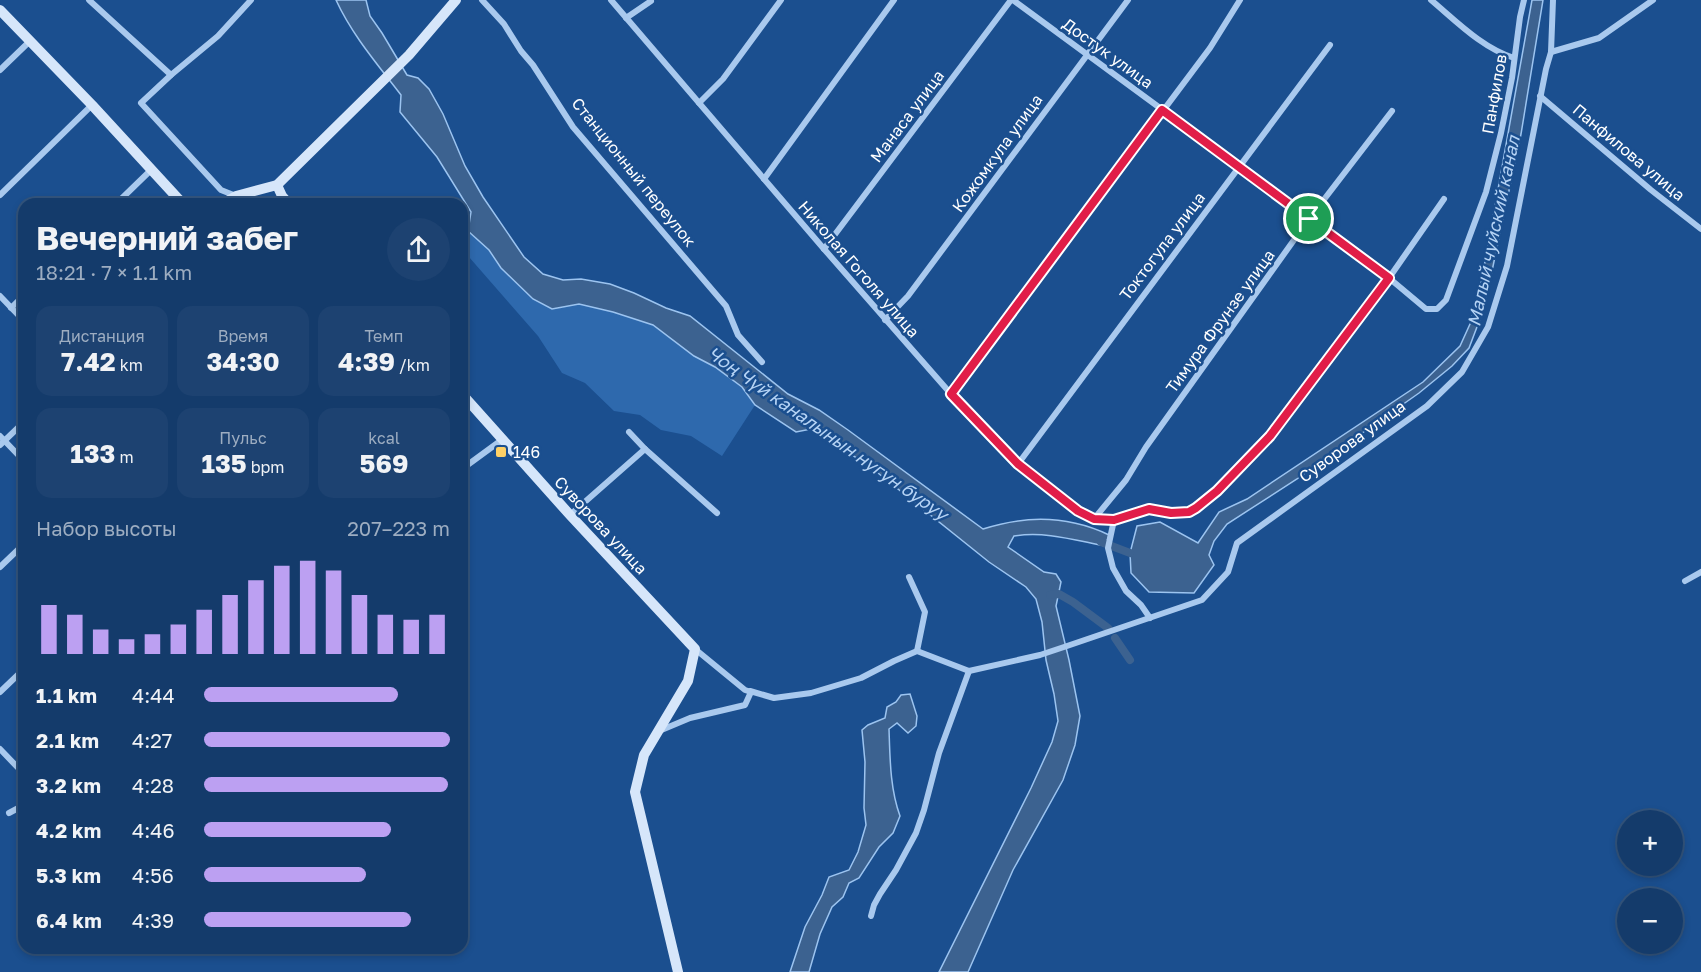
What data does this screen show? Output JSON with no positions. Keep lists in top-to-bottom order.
{
  "streets": {
    "street": [
      "Достук улица",
      "Панфилов",
      "Манаса улица",
      "Панфилова улица",
      "Кожомкула улица",
      "Станционный переулок",
      "Токтогула улица",
      "Николая Гоголя улица",
      "Тимура Фрунзе улица",
      "Суворова улица"
    ]
  },
  "crossings": [
    ["Достук улица", "Панфилов"],
    ["Достук улица", "Манаса улица"],
    ["Достук улица", "Кожомкула улица"],
    ["Достук улица", "Токтогула улица"],
    ["Достук улица", "Тимура Фрунзе улица"],
    ["Манаса улица", "Николая Гоголя улица"],
    ["Панфилова улица", "Суворова улица"],
    ["Кожомкула улица", "Николая Гоголя улица"],
    ["Токтогула улица", "Николая Гоголя улица"],
    ["Николая Гоголя улица", "Тимура Фрунзе улица"]
  ],
  "water": ["Малый чуйский канал", "Чоң Чүй каналынын нугун буруу"],
  "places": {
    "transit": ["146"]
  },
  "page": {
    "heading": ["Вечерний забег", "18:21 · 7 × 1.1 km"],
    "stats": [
      ["Дистанция", "7.42 km"],
      ["Время", "34:30"],
      ["Темп", "4:39 /km"],
      ["133 m"],
      ["Пульс", "135 bpm"],
      ["kcal", "569"]
    ],
    "chart": ["Набор высоты", "207–223 m"],
    "list": [
      {
        "name": "1.1 km",
        "note": "4:44"
      },
      {
        "name": "2.1 km",
        "note": "4:27"
      },
      {
        "name": "3.2 km",
        "note": "4:28"
      },
      {
        "name": "4.2 km",
        "note": "4:46"
      },
      {
        "name": "5.3 km",
        "note": "4:56"
      },
      {
        "name": "6.4 km",
        "note": "4:39"
      }
    ],
    "map_buttons": ["+", "−"]
  }
}
